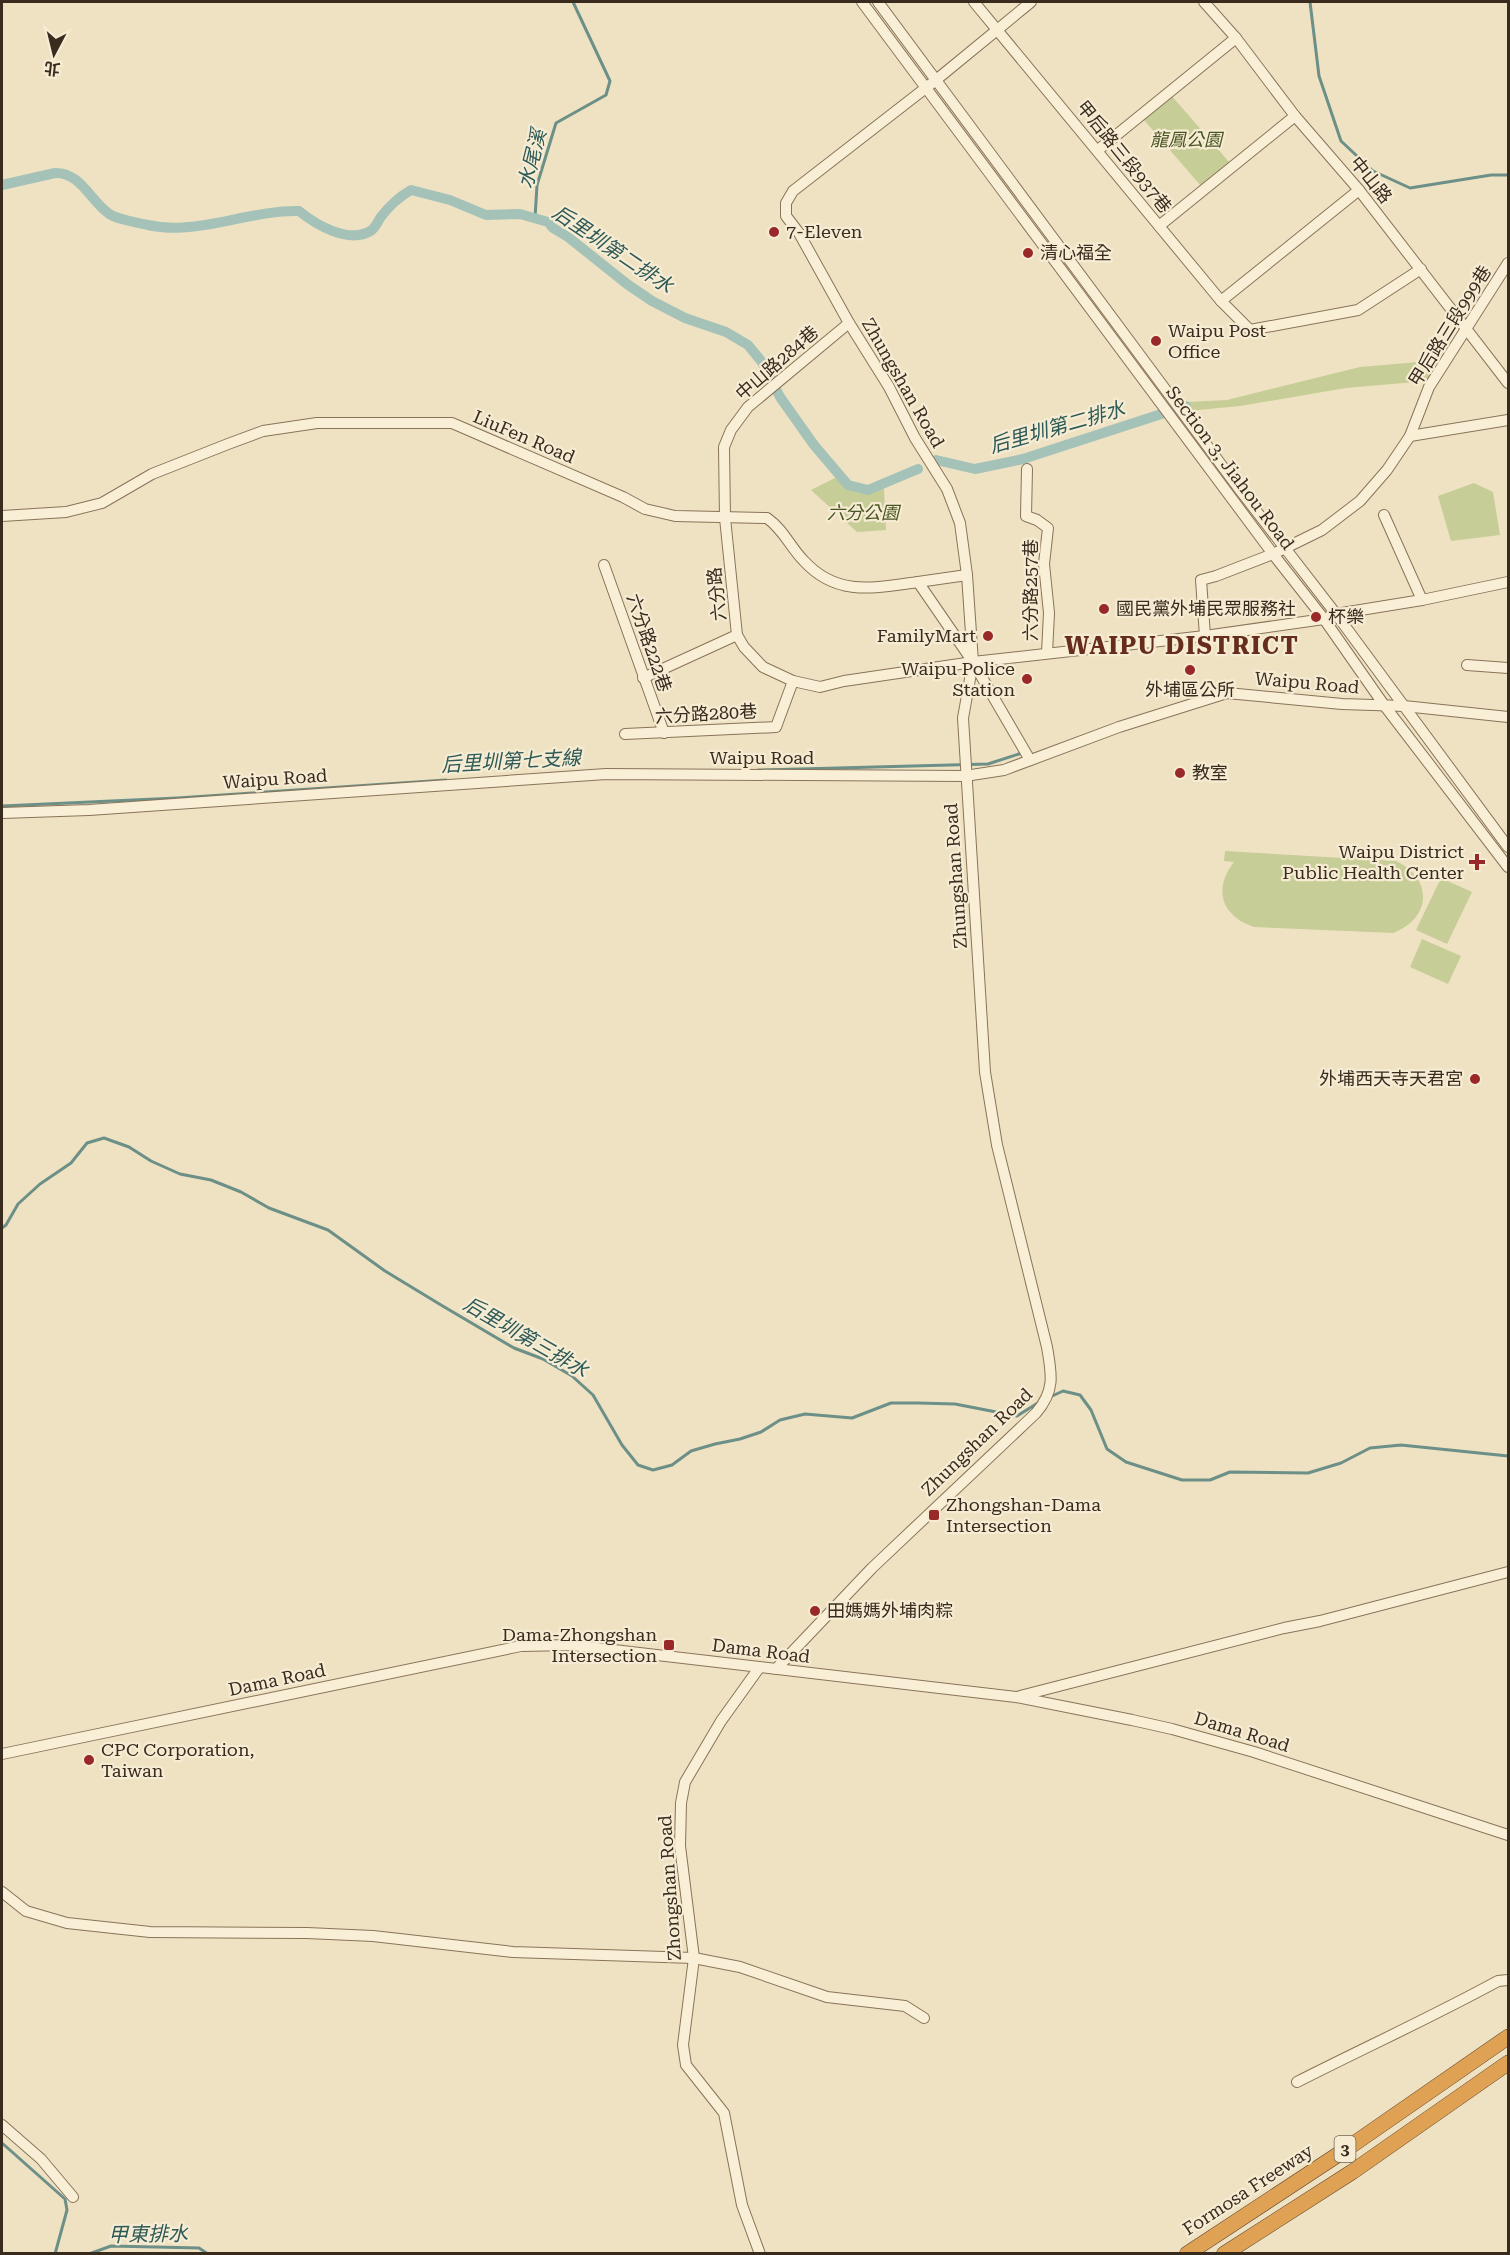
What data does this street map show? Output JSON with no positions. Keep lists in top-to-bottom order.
{
  "streets": {
    "highway": ["3", "Formosa Freeway"],
    "street": [
      "甲后路三段937巷",
      "中山路",
      "甲后路三段999巷",
      "中山路284巷",
      "Zhungshan Road",
      "LiuFen Road",
      "Section 3, Jiahou Road",
      "六分路257巷",
      "六分路",
      "六分路222巷",
      "Waipu Road",
      "六分路280巷",
      "Dama Road",
      "Zhongshan Road"
    ]
  },
  "crossings": [
    ["甲后路三段937巷", "中山路"],
    ["中山路", "甲后路三段999巷"],
    ["甲后路三段999巷", "Section 3, Jiahou Road"],
    ["中山路284巷", "Zhungshan Road"],
    ["中山路284巷", "六分路"],
    ["Zhungshan Road", "LiuFen Road"],
    ["Zhungshan Road", "Section 3, Jiahou Road"],
    ["Zhungshan Road", "Waipu Road"],
    ["Zhungshan Road", "Dama Road"],
    ["LiuFen Road", "六分路"],
    ["Section 3, Jiahou Road", "Waipu Road"],
    ["六分路", "六分路222巷"],
    ["六分路222巷", "六分路280巷"],
    ["Dama Road", "Zhongshan Road"]
  ],
  "districts": ["WAIPU DISTRICT"],
  "water": [
    "水尾溪",
    "后里圳第二排水",
    "后里圳第七支線",
    "后里圳第三排水",
    "甲東排水"
  ],
  "parks": ["龍鳳公園", "六分公園"],
  "places": {
    "other": [
      "7-Eleven",
      "清心福全",
      "Waipu Post Office",
      "國民黨外埔民眾服務社",
      "杯樂",
      "FamilyMart",
      "外埔區公所",
      "Waipu Police Station",
      "教室",
      "外埔西天寺天君宮",
      "田媽媽外埔肉粽",
      "CPC Corporation, Taiwan"
    ],
    "health": ["Waipu District Public Health Center"],
    "transit": ["Zhongshan-Dama Intersection", "Dama-Zhongshan Intersection"]
  },
  "north": "bottom"
}
